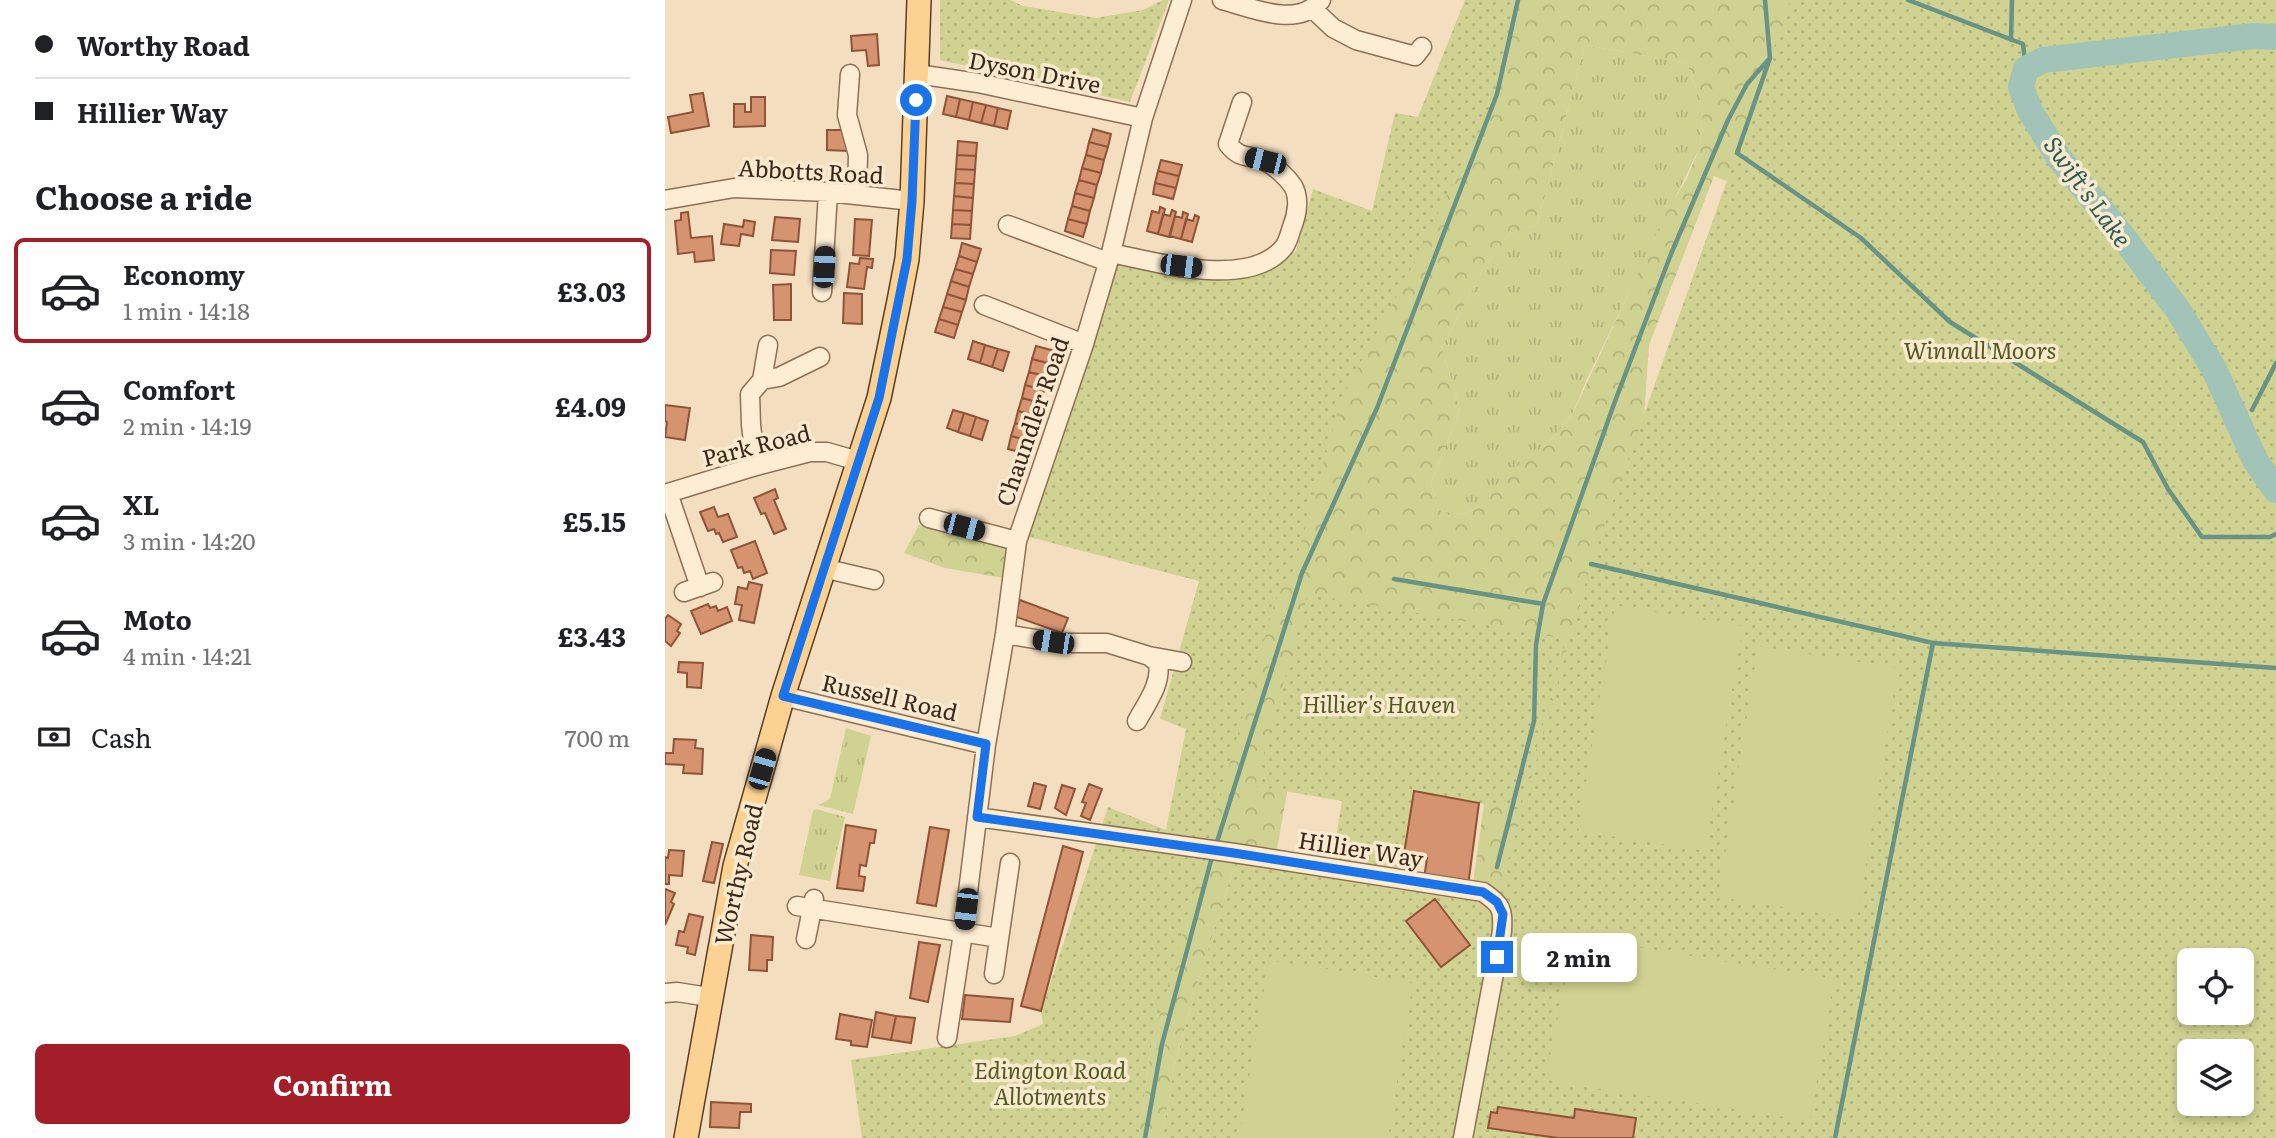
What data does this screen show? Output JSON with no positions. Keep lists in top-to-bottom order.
{
  "streets": {
    "main road": ["Worthy Road"],
    "street": [
      "Dyson Drive",
      "Abbotts Road",
      "Chaundler Road",
      "Park Road",
      "Russell Road",
      "Hillier Way"
    ]
  },
  "crossings": [
    ["Dyson Drive", "Chaundler Road"],
    ["Dyson Drive", "Worthy Road"],
    ["Abbotts Road", "Worthy Road"],
    ["Chaundler Road", "Russell Road"],
    ["Chaundler Road", "Hillier Way"],
    ["Park Road", "Worthy Road"],
    ["Russell Road", "Worthy Road"]
  ],
  "water": ["Swift's Lake"],
  "parks": ["Winnall Moors", "Hillier's Haven", "Edington Road Allotments"],
  "page": {
    "banner": ["Worthy Road", "Hillier Way"],
    "heading": "Choose a ride",
    "list": [
      {
        "name": "Economy",
        "note": "1 min · 14:18",
        "value": "£3.03"
      },
      {
        "name": "Comfort",
        "note": "2 min · 14:19",
        "value": "£4.09"
      },
      {
        "name": "XL",
        "note": "3 min · 14:20",
        "value": "£5.15"
      },
      {
        "name": "Moto",
        "note": "4 min · 14:21",
        "value": "£3.43"
      }
    ],
    "pay": ["Cash", "700 m"],
    "bubble": "2 min",
    "buttons": "Confirm"
  }
}
